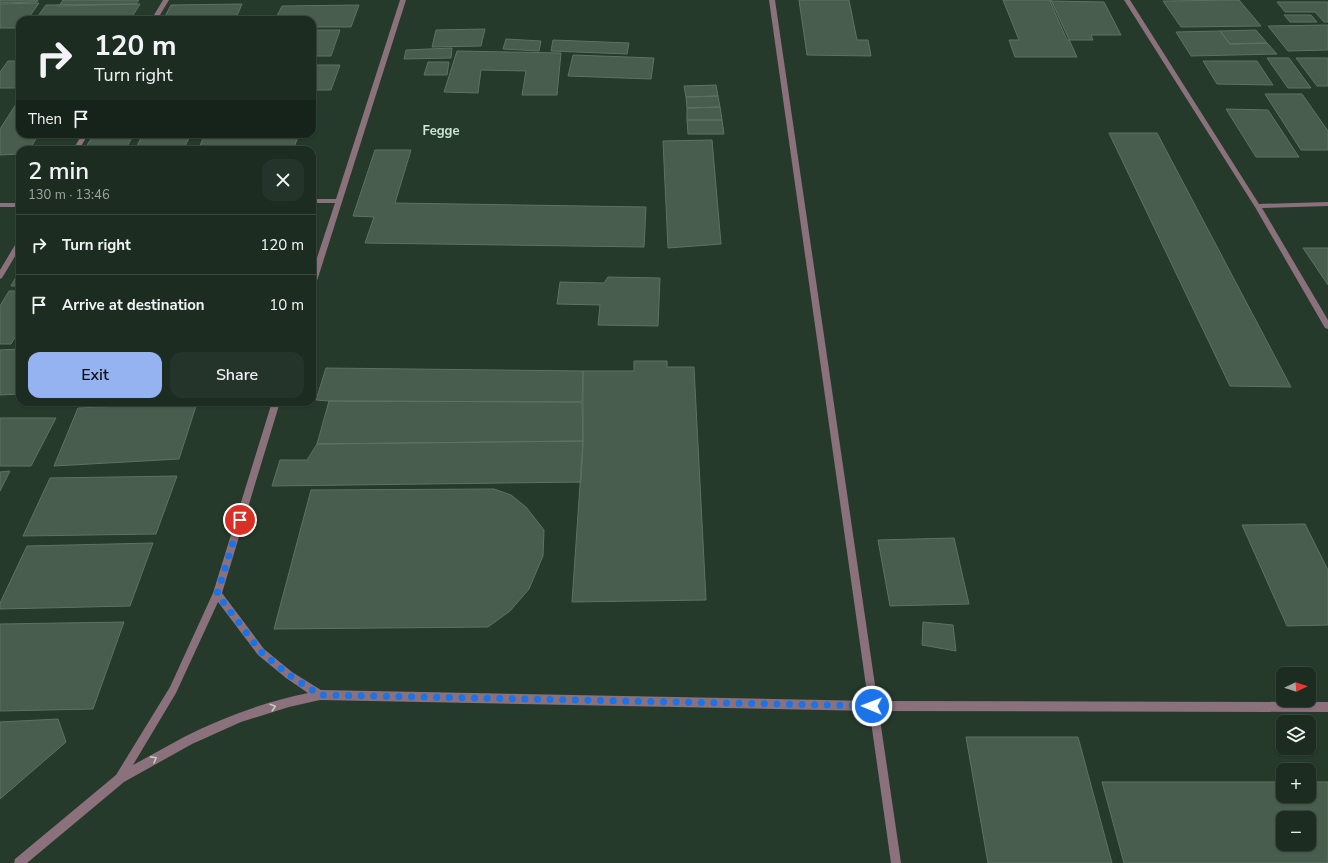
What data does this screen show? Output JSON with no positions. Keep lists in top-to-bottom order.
{
  "districts": ["Fegge"],
  "north": "right",
  "page": {
    "turn": ["120 m", "Turn right"],
    "then": "Then",
    "heading": ["2 min", "130 m · 13:46"],
    "list": [
      {
        "name": "Turn right",
        "value": "120 m"
      },
      {
        "name": "Arrive at destination",
        "value": "10 m"
      }
    ],
    "buttons": ["Exit", "Share"],
    "map_buttons": ["+", "−"]
  }
}
